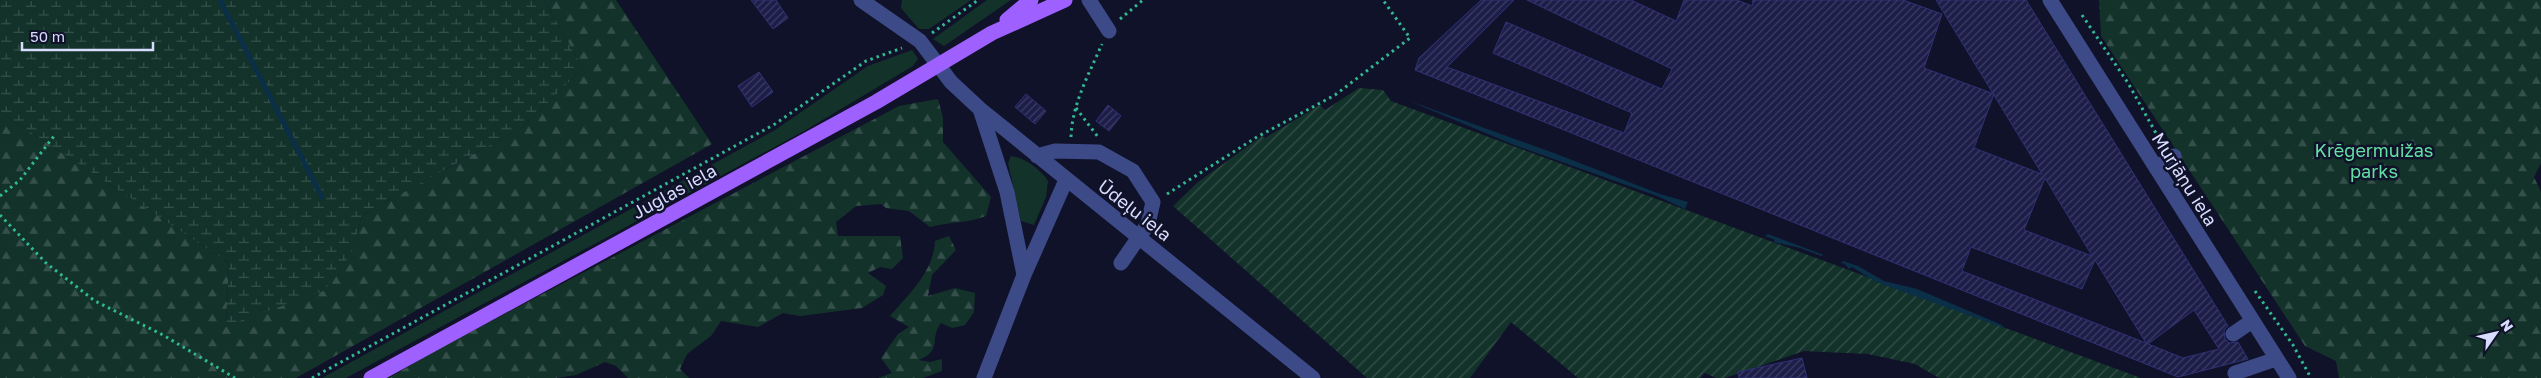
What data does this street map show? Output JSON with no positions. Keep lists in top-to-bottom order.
{
  "streets": {
    "main road": ["Juglas iela"],
    "street": ["Murjāņu iela", "Ūdeļu iela"]
  },
  "crossings": [
    ["Juglas iela", "Ūdeļu iela"]
  ],
  "parks": ["Krēgermuižas parks"],
  "scale_bar": "50 m",
  "north": "top right"
}
